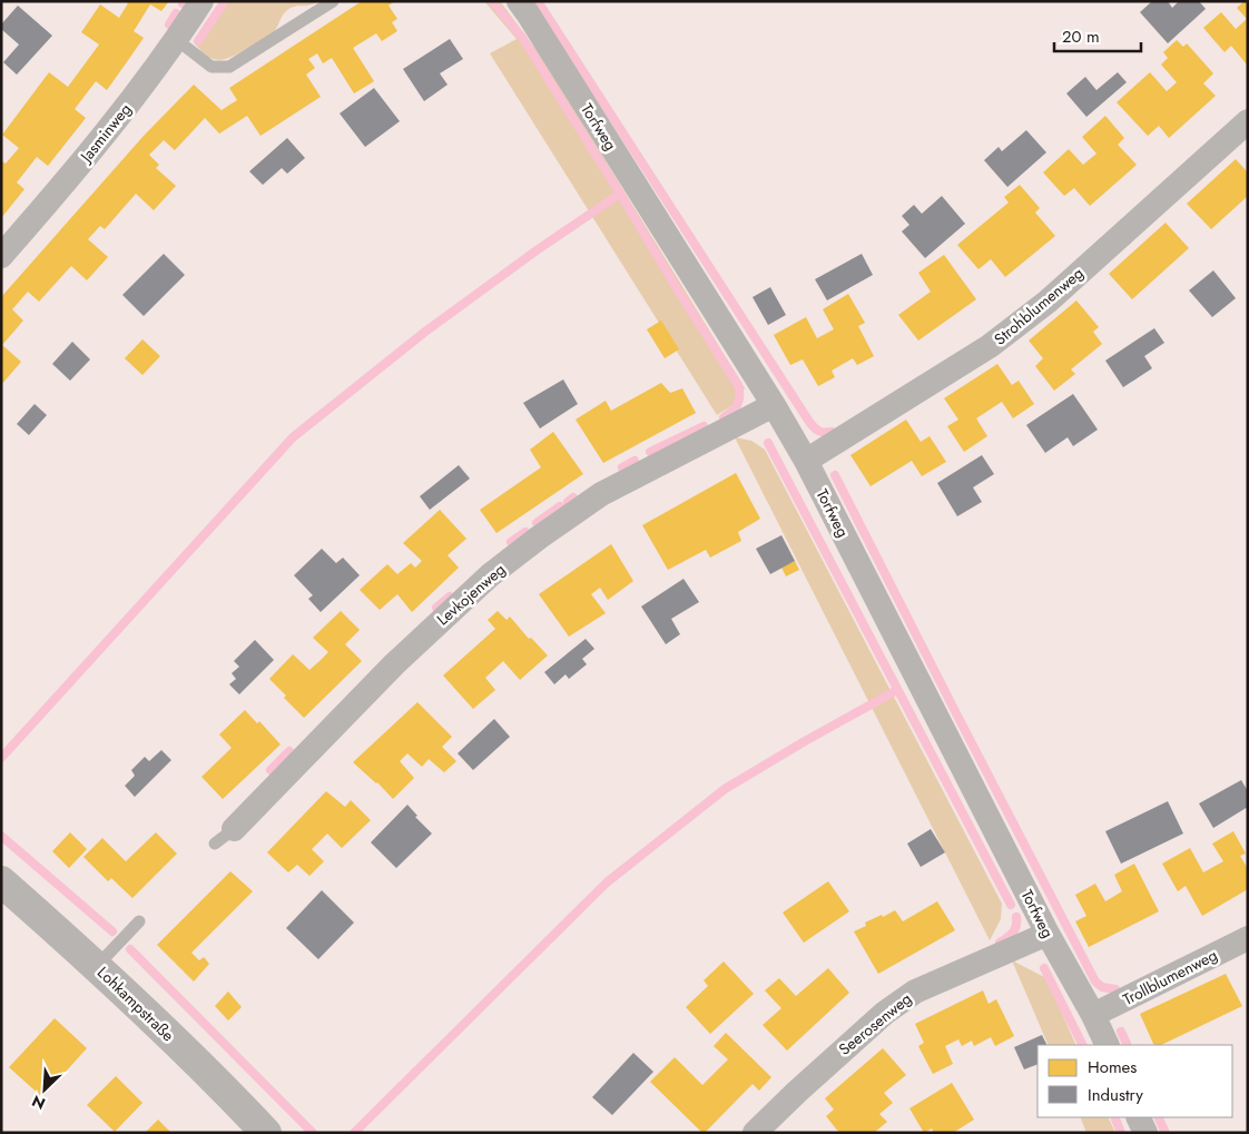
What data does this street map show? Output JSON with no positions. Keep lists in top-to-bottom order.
{
  "streets": {
    "street": [
      "Torfweg",
      "Jasminweg",
      "Strohblumenweg",
      "Levkojenweg",
      "Trollblumenweg",
      "Lohkampstraße",
      "Seerosenweg"
    ]
  },
  "crossings": [
    ["Torfweg", "Strohblumenweg"],
    ["Torfweg", "Levkojenweg"],
    ["Torfweg", "Trollblumenweg"],
    ["Torfweg", "Seerosenweg"]
  ],
  "legend": ["Homes", "Industry"],
  "scale_bar": "20 m",
  "north": "bottom left"
}
